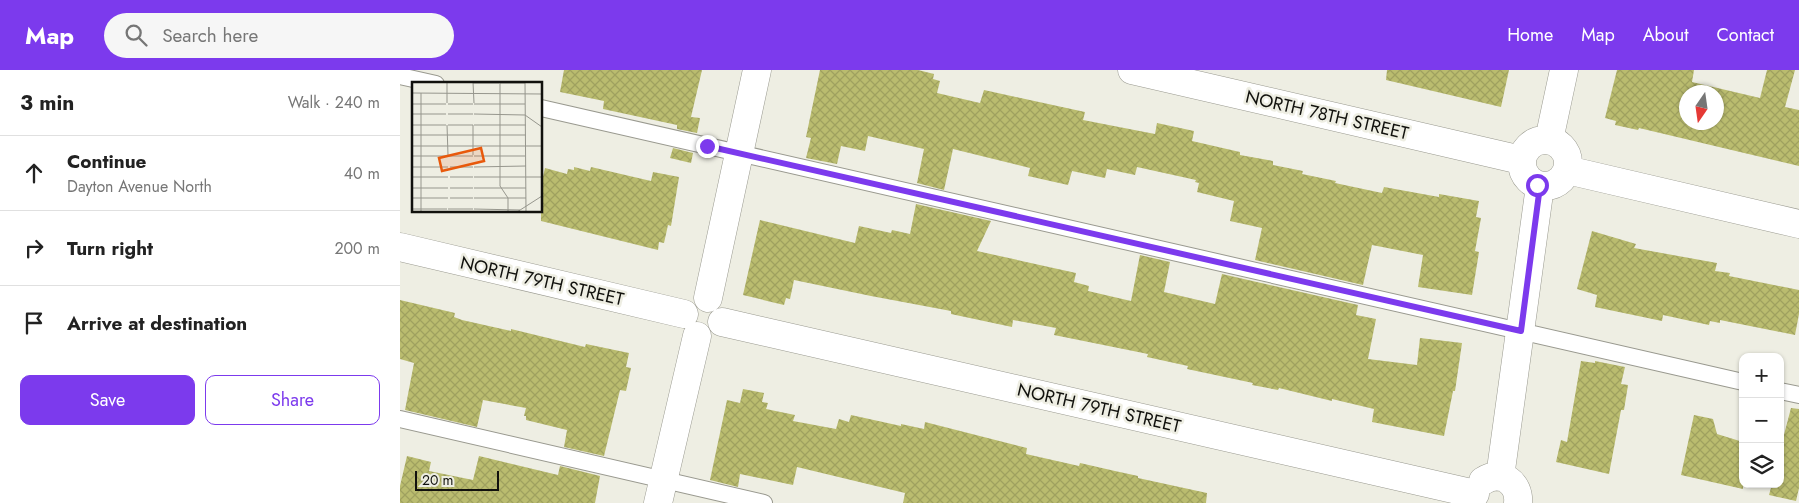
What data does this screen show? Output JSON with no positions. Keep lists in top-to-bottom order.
{
  "streets": {
    "street": ["NORTH 78TH STREET", "NORTH 79TH STREET"]
  },
  "scale_bar": "20 m",
  "north": "bottom",
  "page": {
    "header": "Map",
    "search": "Search here",
    "nav": [
      "Home",
      "Map",
      "About",
      "Contact"
    ],
    "heading": ["3 min", "Walk · 240 m"],
    "list": [
      ["Continue", "Dayton Avenue North", "40 m"],
      ["Turn right", "200 m"],
      "Arrive at destination"
    ],
    "map_buttons": ["+", "−"],
    "buttons": ["Save", "Share"],
    "scale": "20 m"
  }
}
